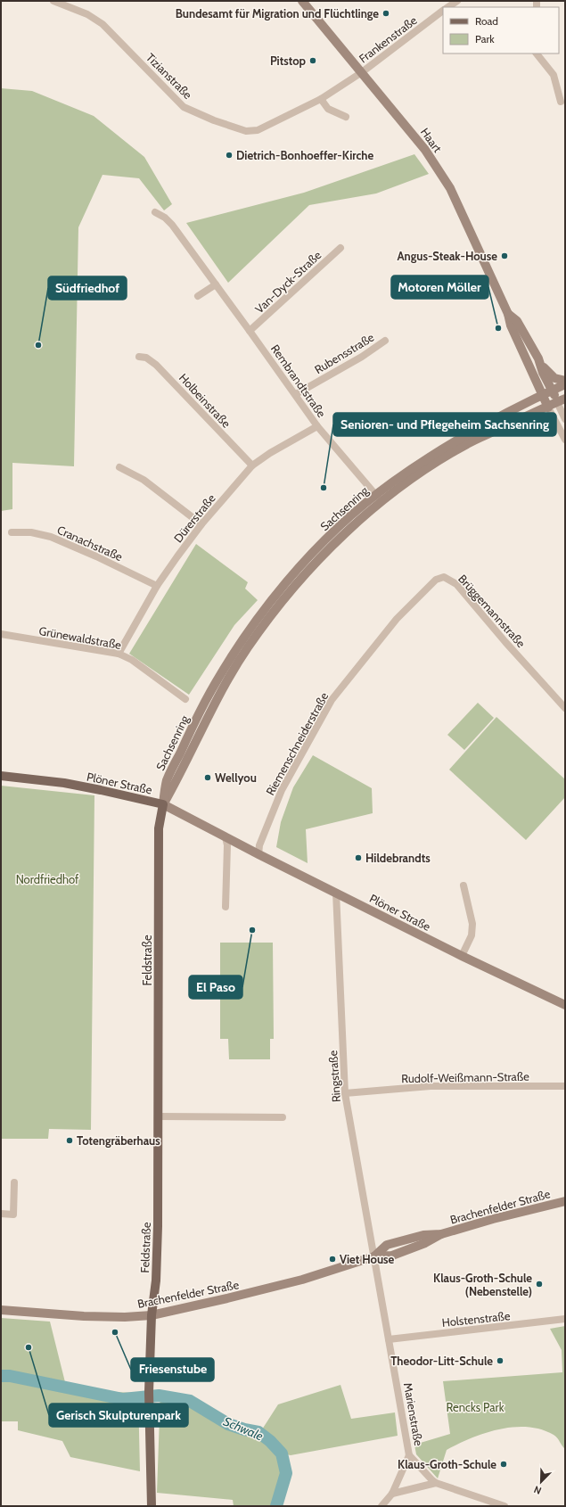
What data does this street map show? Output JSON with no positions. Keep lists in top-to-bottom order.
{
  "streets": {
    "main road": [
      "Haart",
      "Sachsenring",
      "Plöner Straße",
      "Feldstraße",
      "Brachenfelder Straße"
    ],
    "street": [
      "Frankenstraße",
      "Tizianstraße",
      "Van-Dyck-Straße",
      "Rubensstraße",
      "Rembrandtstraße",
      "Holbeinstraße",
      "Dürerstraße",
      "Cranachstraße",
      "Brüggemannstraße",
      "Grünewaldstraße",
      "Riemenschneiderstraße",
      "Ringstraße",
      "Rudolf-Weißmann-Straße",
      "Holstenstraße",
      "Marienstraße"
    ]
  },
  "crossings": [
    ["Frankenstraße", "Tizianstraße"],
    ["Frankenstraße", "Haart"],
    ["Tizianstraße", "Haart"],
    ["Haart", "Sachsenring"],
    ["Van-Dyck-Straße", "Rembrandtstraße"],
    ["Rubensstraße", "Rembrandtstraße"],
    ["Rembrandtstraße", "Sachsenring"],
    ["Rembrandtstraße", "Dürerstraße"],
    ["Holbeinstraße", "Dürerstraße"],
    ["Sachsenring", "Plöner Straße"],
    ["Sachsenring", "Feldstraße"],
    ["Dürerstraße", "Cranachstraße"],
    ["Dürerstraße", "Grünewaldstraße"],
    ["Brüggemannstraße", "Riemenschneiderstraße"],
    ["Riemenschneiderstraße", "Plöner Straße"],
    ["Plöner Straße", "Feldstraße"],
    ["Plöner Straße", "Ringstraße"],
    ["Feldstraße", "Brachenfelder Straße"],
    ["Ringstraße", "Rudolf-Weißmann-Straße"],
    ["Ringstraße", "Brachenfelder Straße"],
    ["Ringstraße", "Marienstraße"],
    ["Brachenfelder Straße", "Marienstraße"],
    ["Holstenstraße", "Marienstraße"]
  ],
  "water": ["Schwale"],
  "parks": ["Nordfriedhof", "Rencks Park"],
  "places": [
    "Bundesamt für Migration und Flüchtlinge",
    "Pitstop",
    "Dietrich-Bonhoeffer-Kirche",
    "Angus-Steak-House",
    "Motoren Möller",
    "Südfriedhof",
    "Senioren- und Pflegeheim Sachsenring",
    "Wellyou",
    "Hildebrandts",
    "El Paso",
    "Totengräberhaus",
    "Viet House",
    "Klaus-Groth-Schule (Nebenstelle)",
    "Friesenstube",
    "Gerisch Skulpturenpark",
    "Theodor-Litt-Schule",
    "Klaus-Groth-Schule"
  ],
  "legend": ["Road", "Park"],
  "north": "bottom left"
}
